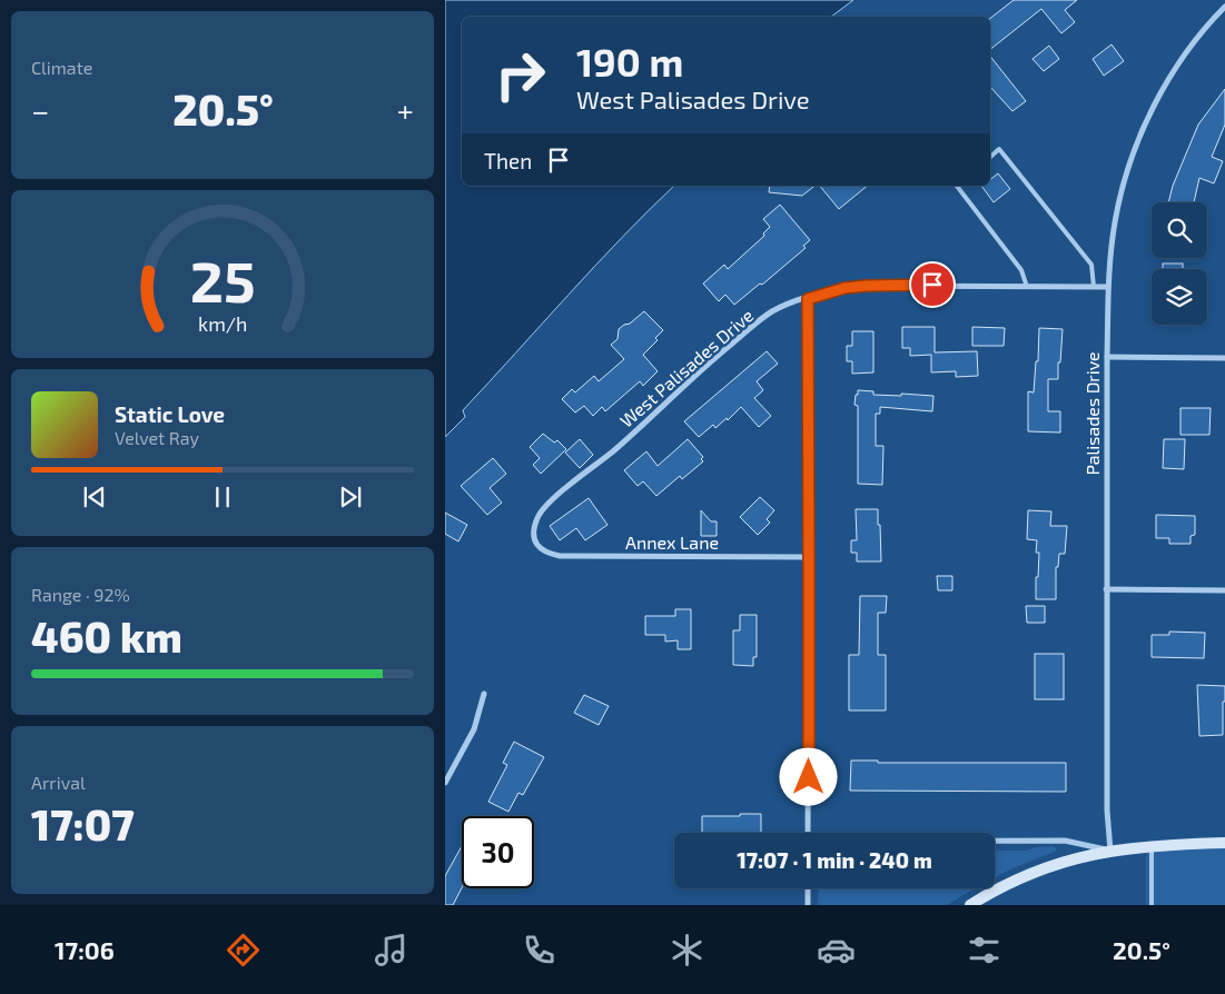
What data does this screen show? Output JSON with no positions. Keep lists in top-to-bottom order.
{
  "streets": {
    "street": ["West Palisades Drive", "Palisades Drive", "Annex Lane"]
  },
  "crossings": [
    ["West Palisades Drive", "Palisades Drive"],
    ["West Palisades Drive", "Annex Lane"]
  ],
  "page": {
    "tile": [
      "Climate",
      ["Range · 92%", "460 km"],
      ["Arrival", "17:07"]
    ],
    "turn": ["190 m", "West Palisades Drive"],
    "heat": ["−", "20.5°", "+"],
    "then": "Then",
    "song": ["Static Love", "Velvet Ray"],
    "limit": "30",
    "trip": "17:07 · 1 min · 240 m",
    "tabs": ["17:06", "20.5°"],
    "gauge": ["25", "km/h"]
  }
}
